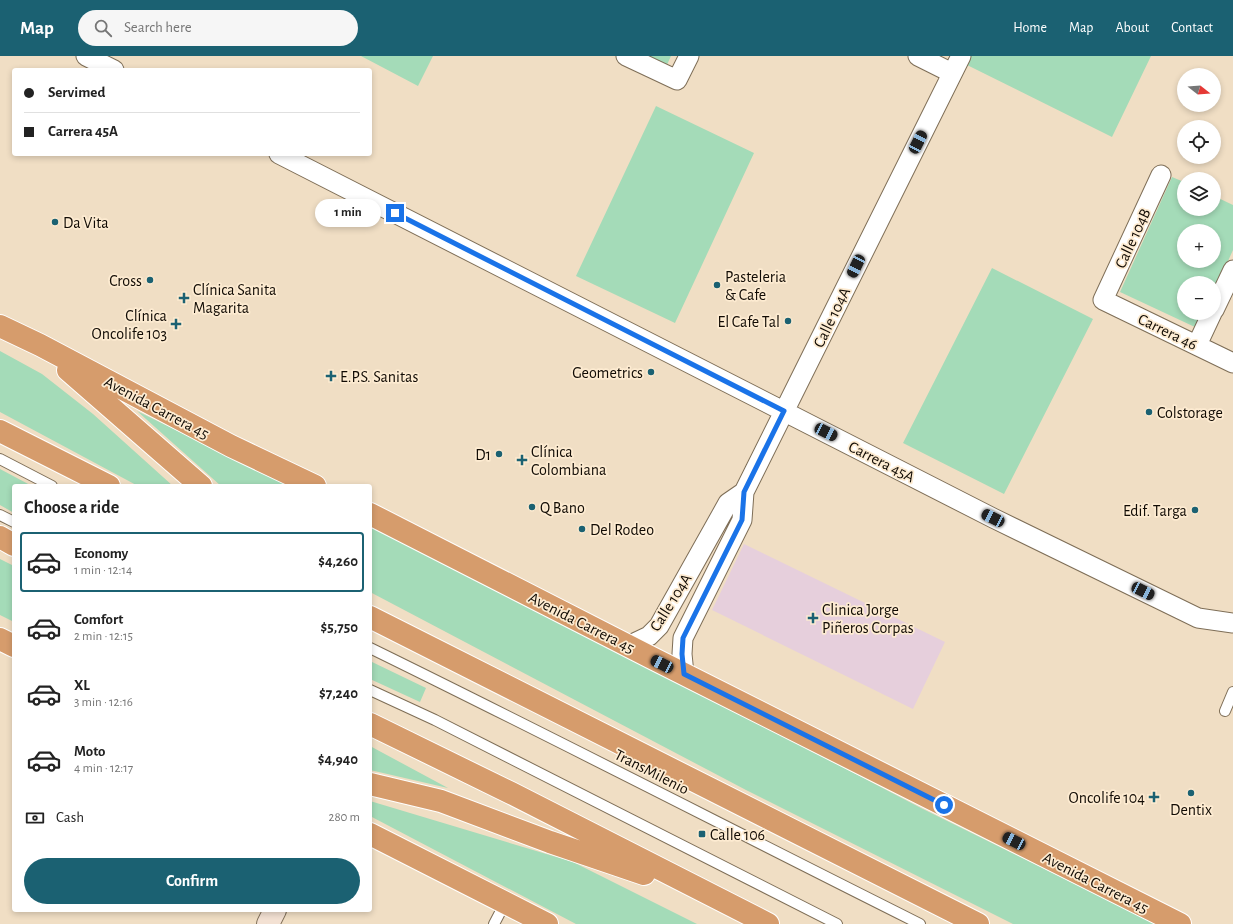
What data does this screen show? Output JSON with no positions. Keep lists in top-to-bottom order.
{
  "streets": {
    "highway": ["Avenida Carrera 45"],
    "street": [
      "Calle 104B",
      "Calle 104A",
      "Carrera 46",
      "Carrera 45A"
    ],
    "lane": ["TransMilenio"]
  },
  "crossings": [
    ["Calle 104B", "Carrera 46"],
    ["Calle 104A", "Avenida Carrera 45"],
    ["Calle 104A", "Carrera 45A"]
  ],
  "places": {
    "other": [
      "Da Vita",
      "Cross",
      "Pasteleria & Cafe",
      "El Cafe Tal",
      "Geometrics",
      "Colstorage",
      "D1",
      "Q Bano",
      "Edif. Targa",
      "Del Rodeo",
      "Dentix"
    ],
    "health": [
      "Clínica Sanita Magarita",
      "Clínica Oncolife 103",
      "E.P.S. Sanitas",
      "Clínica Colombiana",
      "Clinica Jorge Piñeros Corpas",
      "Oncolife 104"
    ],
    "transit": ["Calle 106"]
  },
  "north": "right",
  "page": {
    "header": "Map",
    "search": "Search here",
    "nav": [
      "Home",
      "Map",
      "About",
      "Contact"
    ],
    "map_buttons": ["+", "−"],
    "banner": ["Servimed", "Carrera 45A"],
    "bubble": "1 min",
    "heading": "Choose a ride",
    "list": [
      {
        "name": "Economy",
        "note": "1 min · 12:14",
        "value": "$4,260"
      },
      {
        "name": "Comfort",
        "note": "2 min · 12:15",
        "value": "$5,750"
      },
      {
        "name": "XL",
        "note": "3 min · 12:16",
        "value": "$7,240"
      },
      {
        "name": "Moto",
        "note": "4 min · 12:17",
        "value": "$4,940"
      }
    ],
    "pay": ["Cash", "280 m"],
    "buttons": "Confirm"
  }
}
